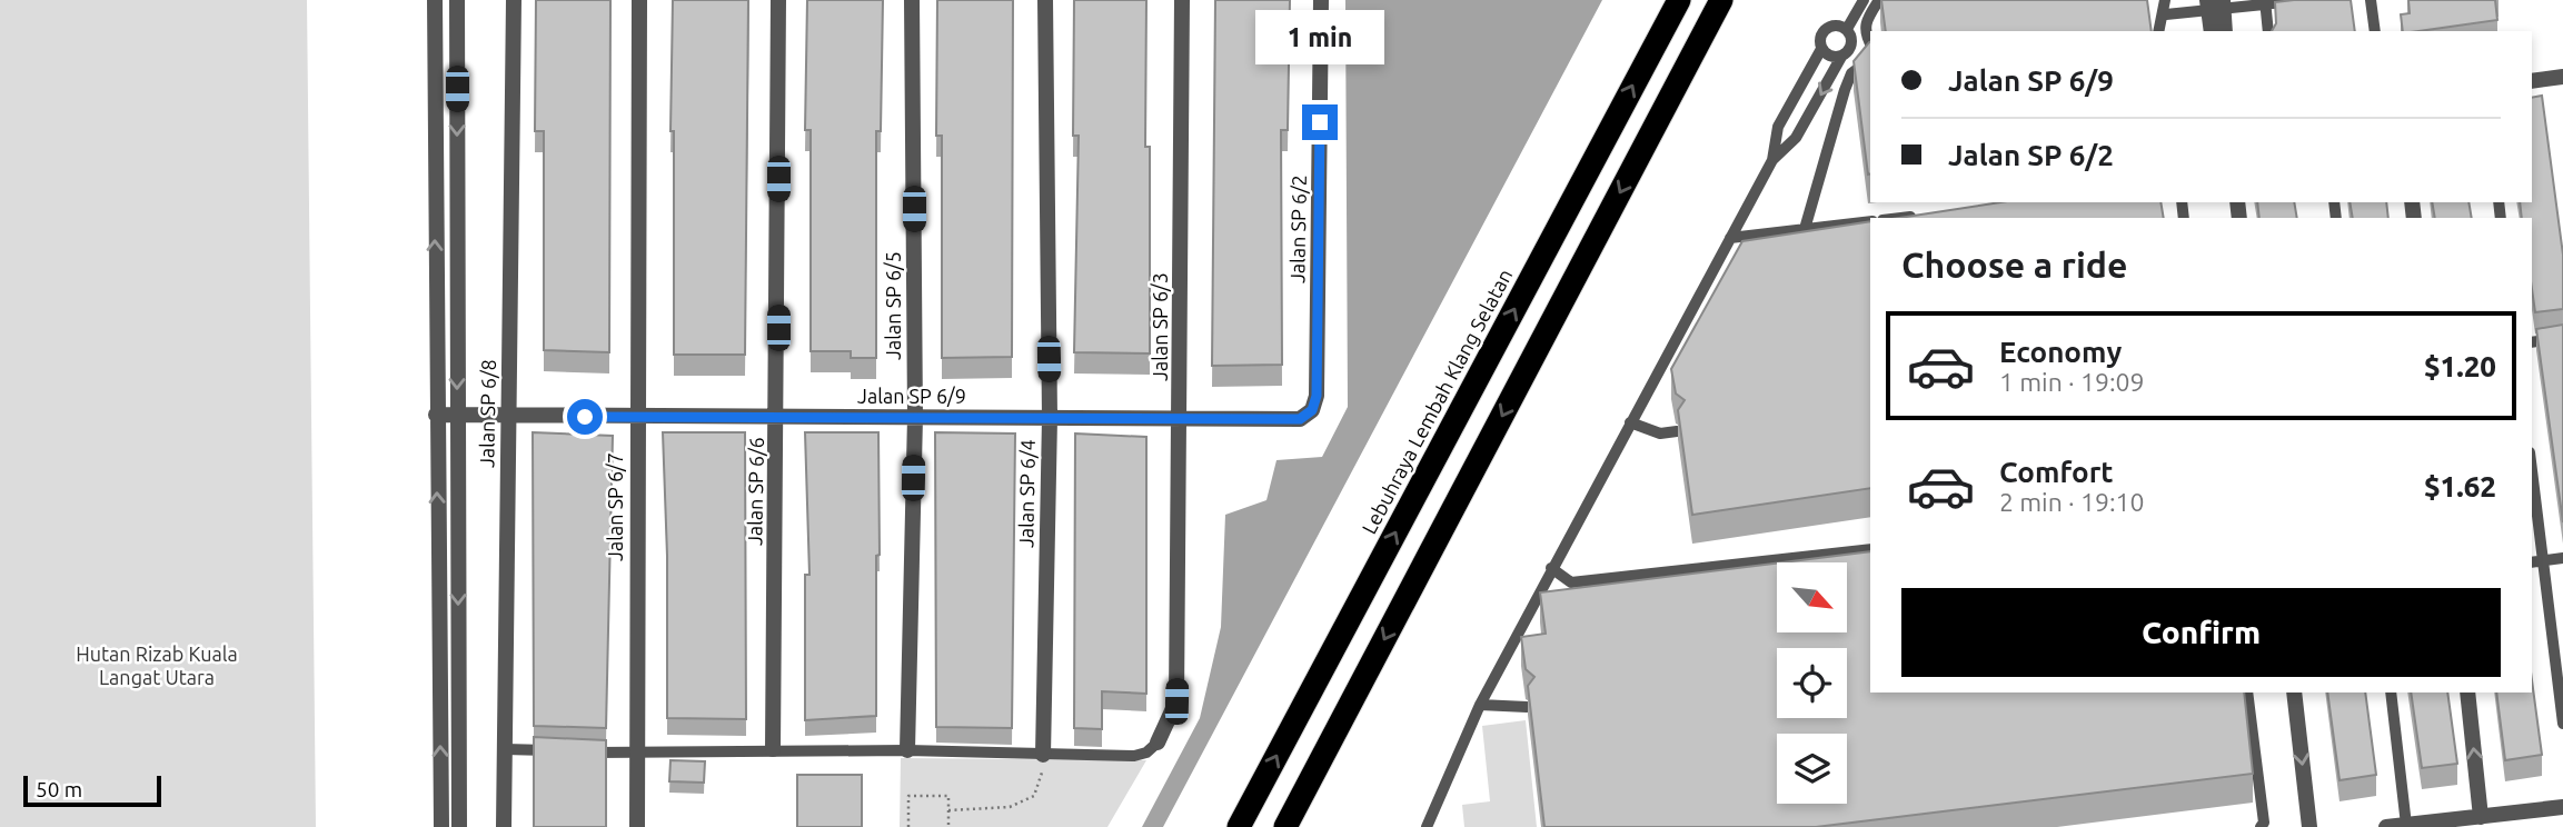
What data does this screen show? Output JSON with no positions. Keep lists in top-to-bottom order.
{
  "streets": {
    "highway": ["Lebuhraya Lembah Klang Selatan"],
    "street": [
      "Jalan SP 6/2",
      "Jalan SP 6/5",
      "Jalan SP 6/3",
      "Jalan SP 6/9",
      "Jalan SP 6/8",
      "Jalan SP 6/6",
      "Jalan SP 6/4",
      "Jalan SP 6/7"
    ]
  },
  "crossings": [
    ["Jalan SP 6/2", "Jalan SP 6/9"],
    ["Jalan SP 6/5", "Jalan SP 6/9"],
    ["Jalan SP 6/3", "Jalan SP 6/9"],
    ["Jalan SP 6/9", "Jalan SP 6/8"],
    ["Jalan SP 6/9", "Jalan SP 6/6"],
    ["Jalan SP 6/9", "Jalan SP 6/4"],
    ["Jalan SP 6/9", "Jalan SP 6/7"]
  ],
  "parks": ["Hutan Rizab Kuala Langat Utara"],
  "scale_bar": "50 m",
  "north": "bottom right",
  "page": {
    "bubble": "1 min",
    "banner": ["Jalan SP 6/9", "Jalan SP 6/2"],
    "heading": "Choose a ride",
    "list": [
      {
        "name": "Economy",
        "note": "1 min · 19:09",
        "value": "$1.20"
      },
      {
        "name": "Comfort",
        "note": "2 min · 19:10",
        "value": "$1.62"
      }
    ],
    "buttons": "Confirm",
    "scale": "50 m"
  }
}
